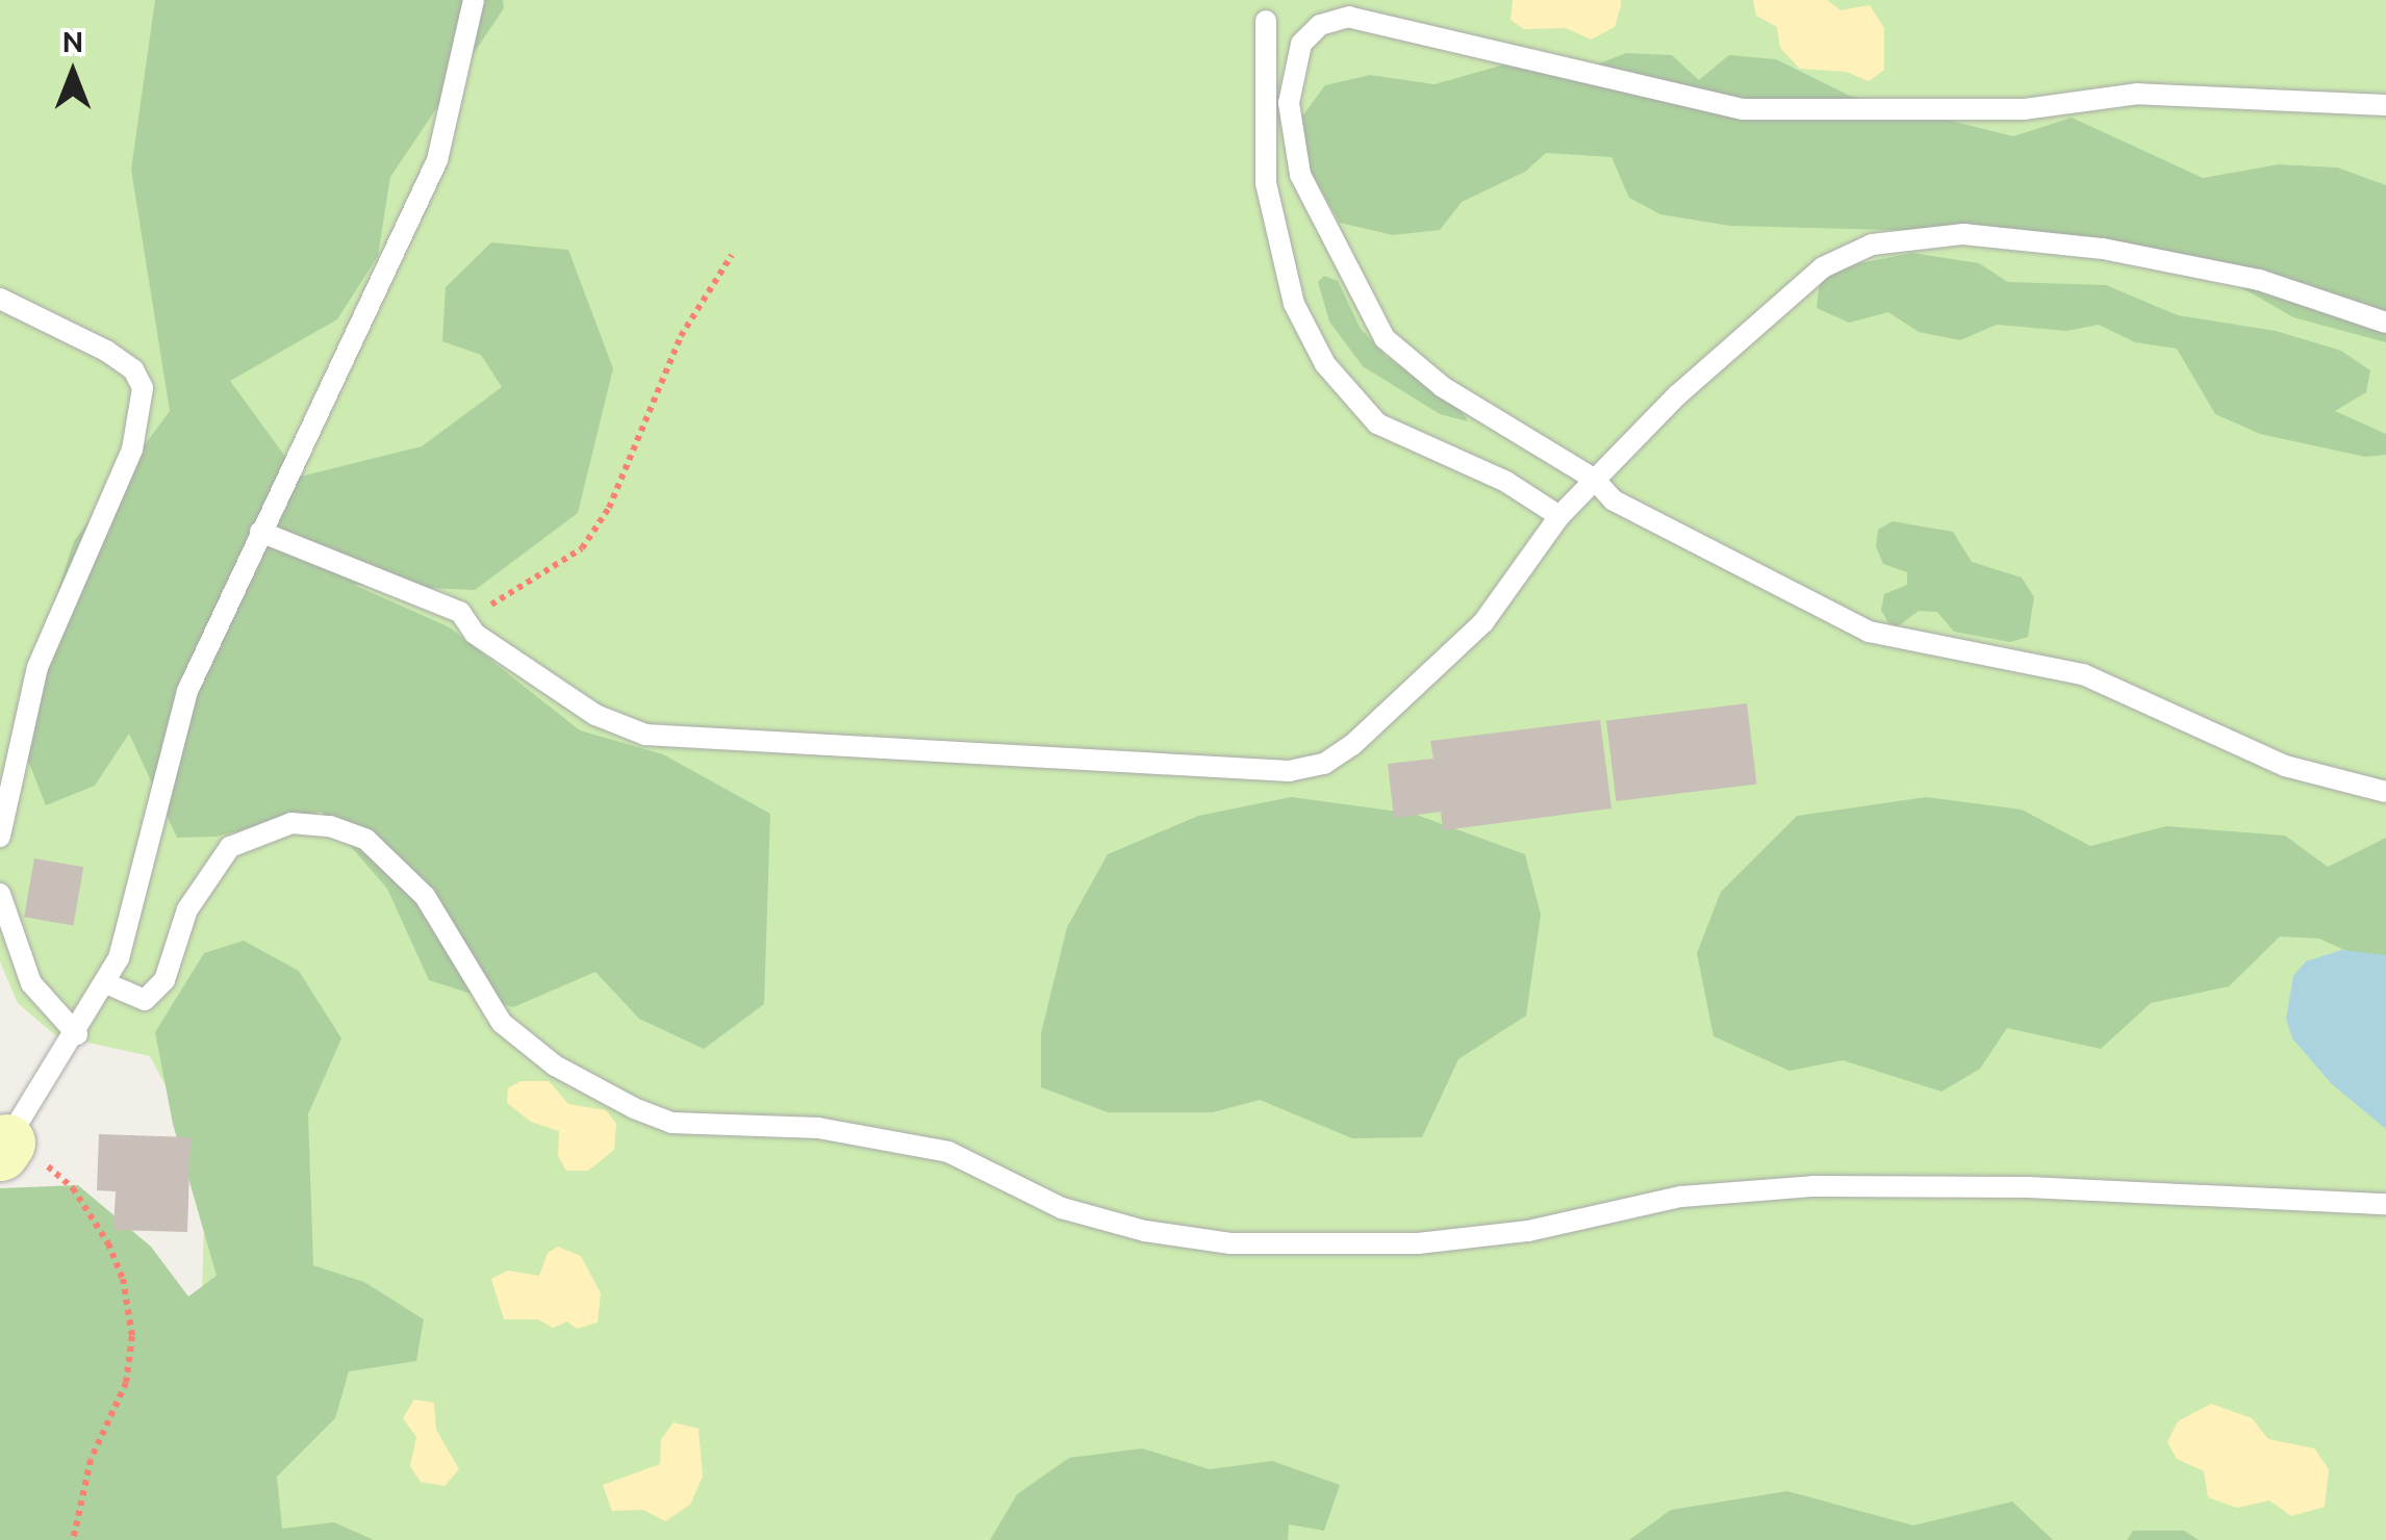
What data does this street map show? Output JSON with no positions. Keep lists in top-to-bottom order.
{
  "north": "top"
}
